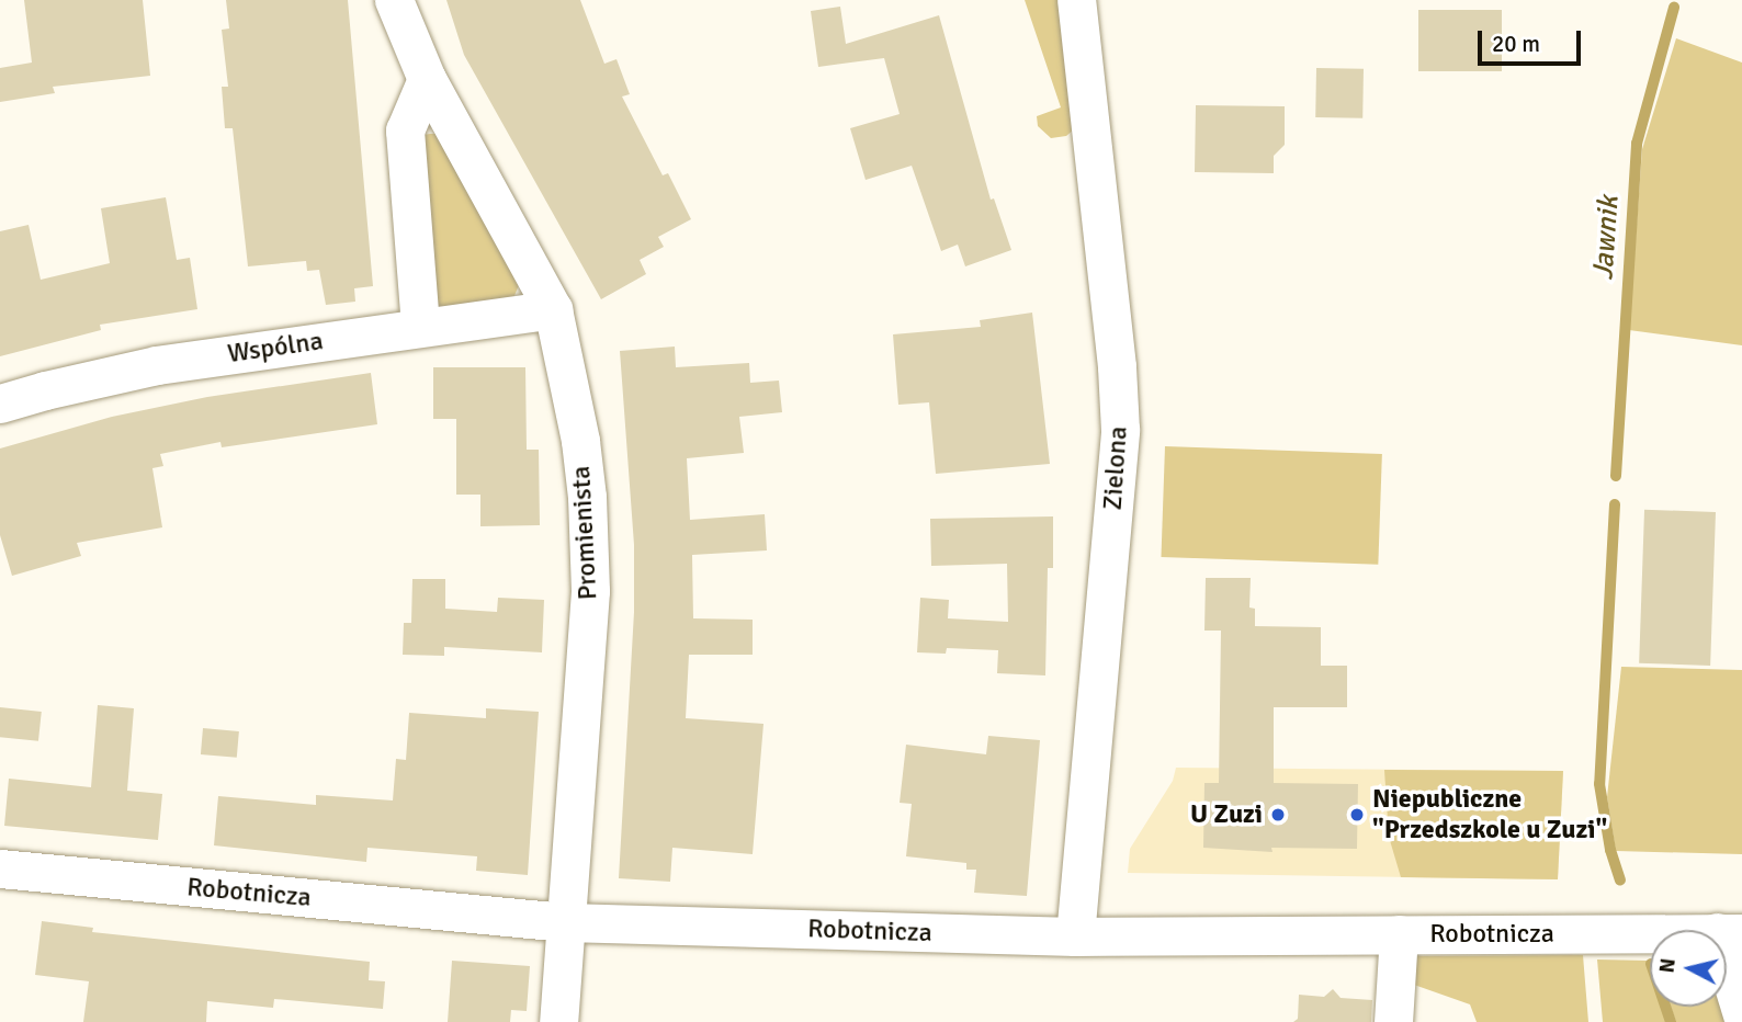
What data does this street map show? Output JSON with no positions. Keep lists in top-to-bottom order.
{
  "streets": {
    "street": [
      "Wspólna",
      "Zielona",
      "Promienista",
      "Robotnicza"
    ]
  },
  "crossings": [
    ["Wspólna", "Promienista"],
    ["Zielona", "Robotnicza"],
    ["Promienista", "Robotnicza"]
  ],
  "water": ["Jawnik"],
  "places": ["U Zuzi", "Niepubliczne \"Przedszkole u Zuzi\""],
  "scale_bar": "20 m",
  "north": "left"
}
